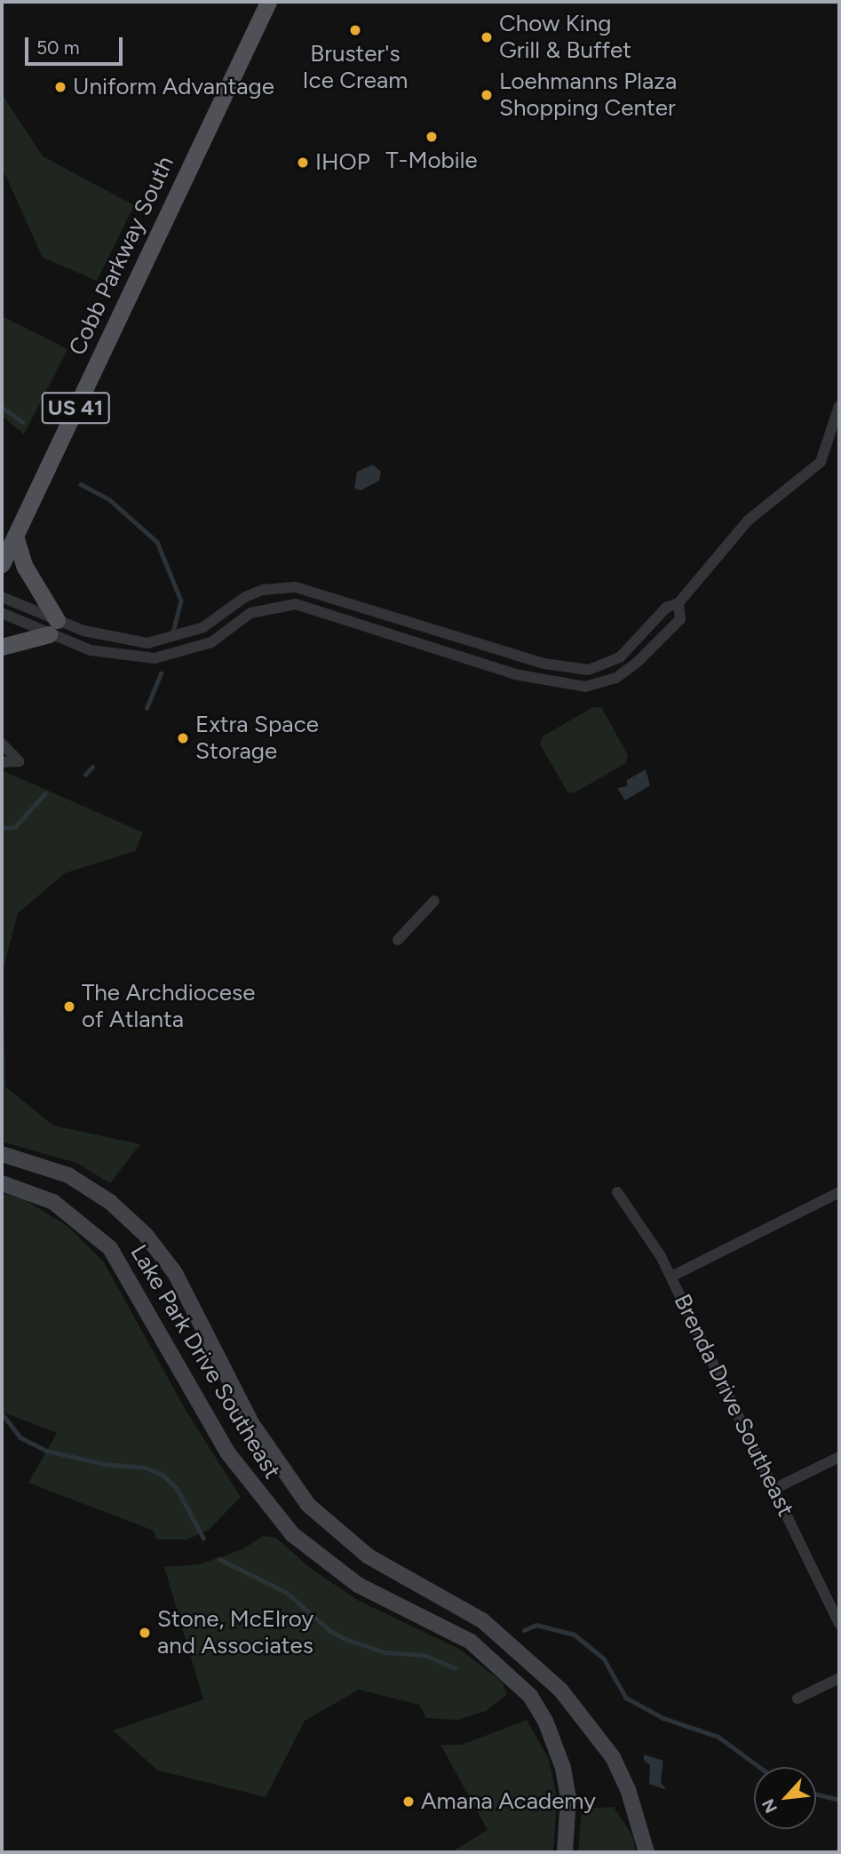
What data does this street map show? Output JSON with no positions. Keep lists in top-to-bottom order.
{
  "streets": {
    "main road": ["Cobb Parkway South", "US 41"],
    "street": ["Lake Park Drive Southeast", "Brenda Drive Southeast"]
  },
  "places": [
    "Bruster's Ice Cream",
    "Chow King Grill & Buffet",
    "Uniform Advantage",
    "Loehmanns Plaza Shopping Center",
    "T-Mobile",
    "IHOP",
    "Extra Space Storage",
    "The Archdiocese of Atlanta",
    "Stone, McElroy and Associates",
    "Amana Academy"
  ],
  "scale_bar": "50 m",
  "north": "bottom left"
}
